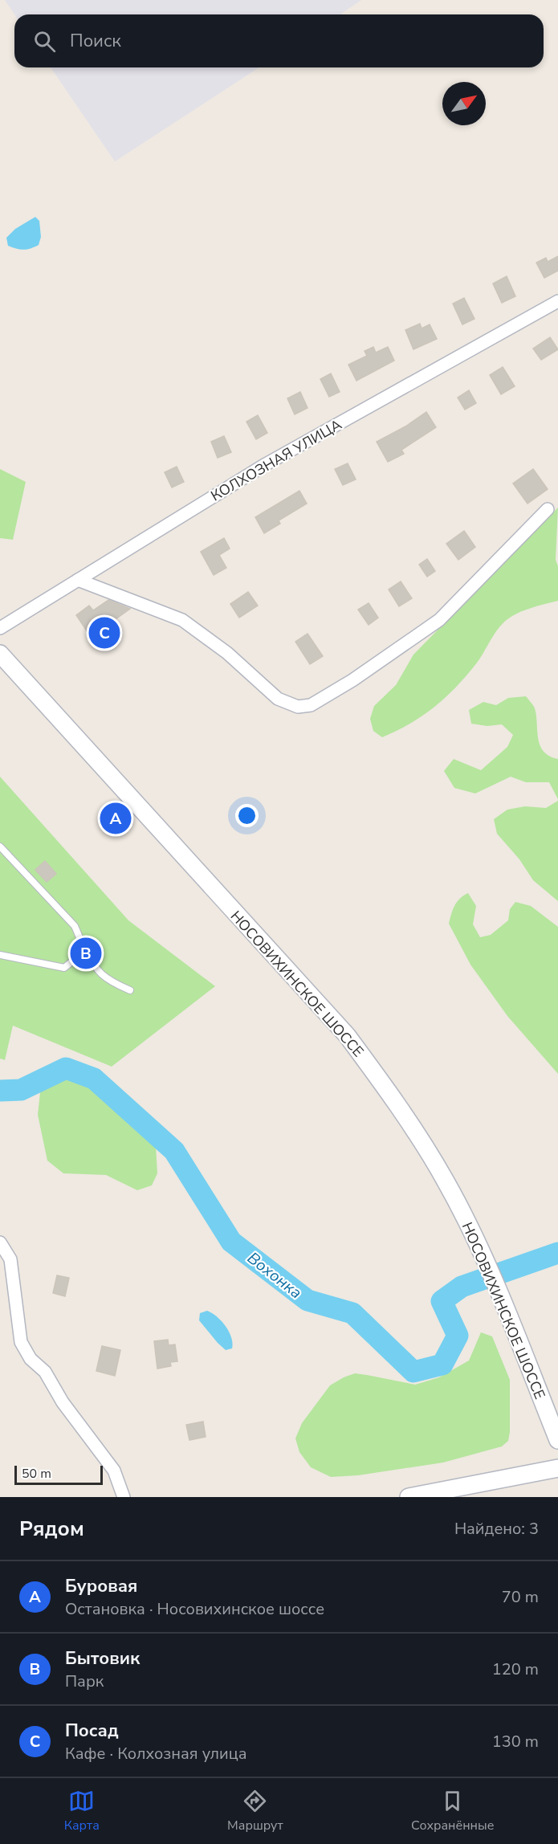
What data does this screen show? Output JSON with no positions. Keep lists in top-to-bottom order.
{
  "streets": {
    "main road": ["НОСОВИХИНСКОЕ ШОССЕ"],
    "street": ["КОЛХОЗНАЯ УЛИЦА"]
  },
  "water": ["Вохонка"],
  "scale_bar": "50 m",
  "north": "top right",
  "page": {
    "search": "Поиск",
    "pins": ["C", "A", "B"],
    "scale": "50 m",
    "heading": ["Рядом", "Найдено: 3"],
    "list": [
      {
        "mark": "A",
        "name": "Буровая",
        "note": "Остановка · Носовихинское шоссе",
        "value": "70 m"
      },
      {
        "mark": "B",
        "name": "Бытовик",
        "note": "Парк",
        "value": "120 m"
      },
      {
        "mark": "C",
        "name": "Посад",
        "note": "Кафе · Колхозная улица",
        "value": "130 m"
      }
    ],
    "nav": ["Карта", "Маршрут", "Сохранённые"]
  }
}
